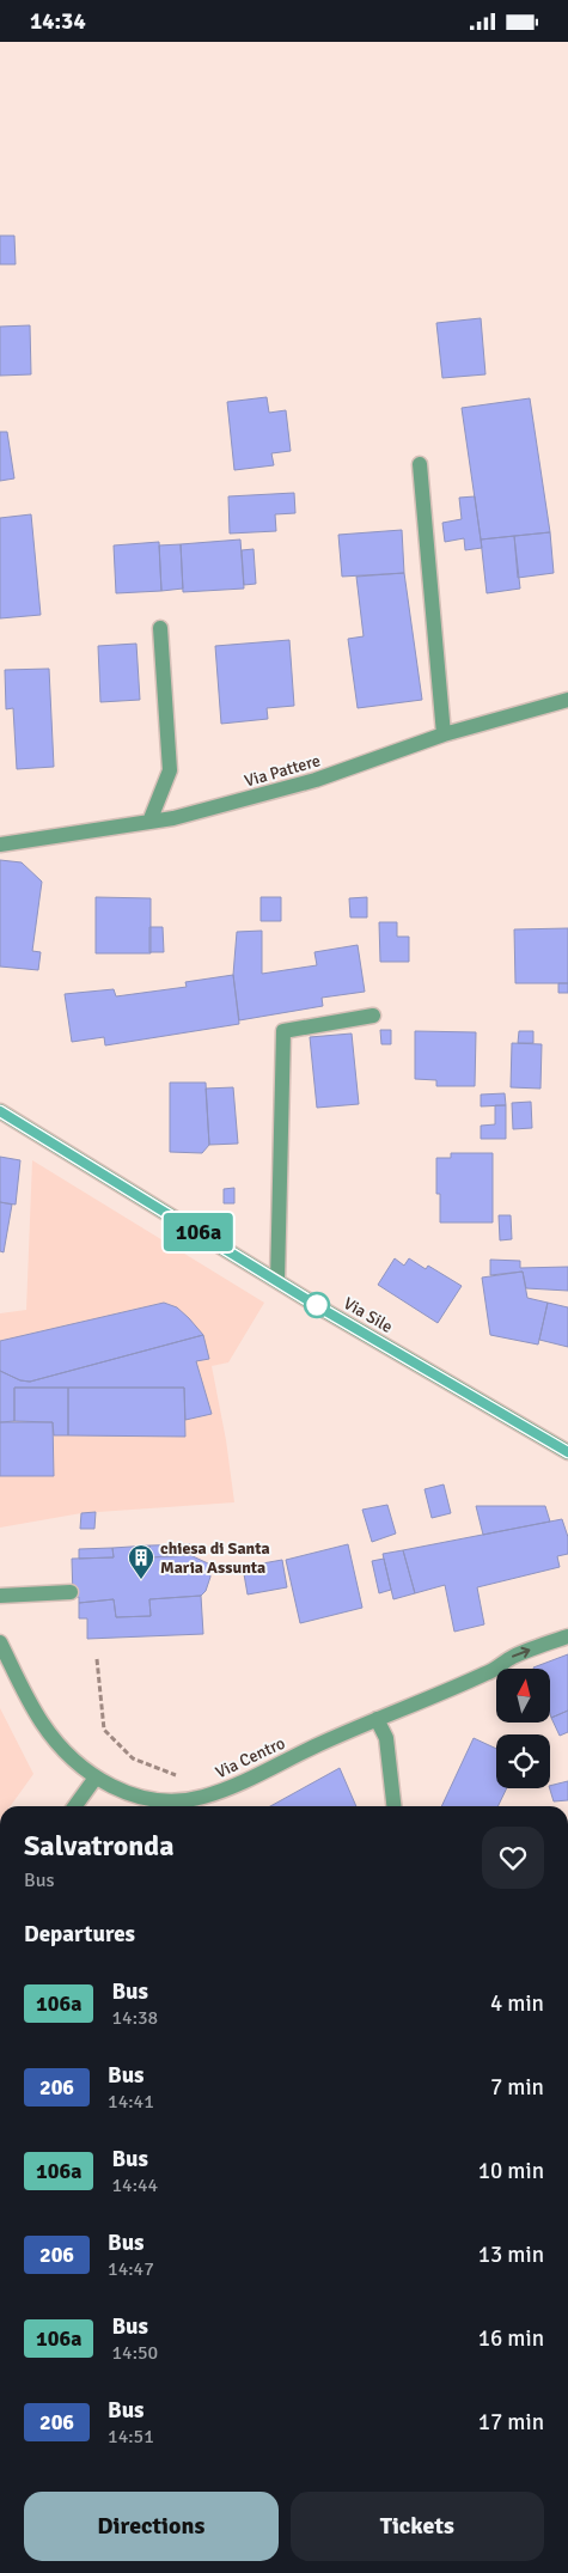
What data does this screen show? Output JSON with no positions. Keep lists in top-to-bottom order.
{
  "streets": {
    "street": ["Via Pattere", "Via Sile", "Via Centro"]
  },
  "places": {
    "building": ["chiesa di Santa Maria Assunta"]
  },
  "lines": ["bus line 106a"],
  "north": "top",
  "page": {
    "status": "14:34",
    "on_map": "106a",
    "heading": [
      ["Salvatronda", "Bus"],
      "Departures"
    ],
    "list": [
      {
        "mark": "106a",
        "name": "Bus",
        "note": "14:38",
        "value": "4 min"
      },
      {
        "mark": "206",
        "name": "Bus",
        "note": "14:41",
        "value": "7 min"
      },
      {
        "mark": "106a",
        "name": "Bus",
        "note": "14:44",
        "value": "10 min"
      },
      {
        "mark": "206",
        "name": "Bus",
        "note": "14:47",
        "value": "13 min"
      },
      {
        "mark": "106a",
        "name": "Bus",
        "note": "14:50",
        "value": "16 min"
      },
      {
        "mark": "206",
        "name": "Bus",
        "note": "14:51",
        "value": "17 min"
      }
    ],
    "buttons": ["Directions", "Tickets"]
  }
}
